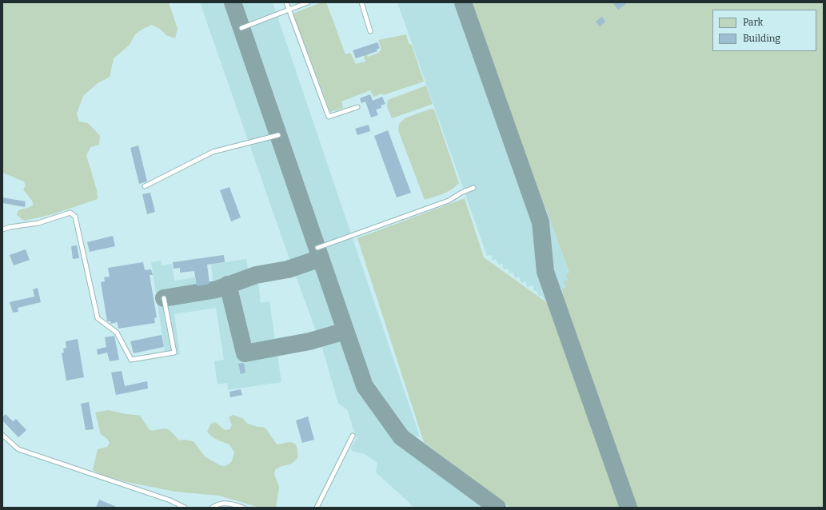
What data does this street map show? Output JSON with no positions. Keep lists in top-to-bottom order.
{
  "legend": ["Park", "Building"]
}
